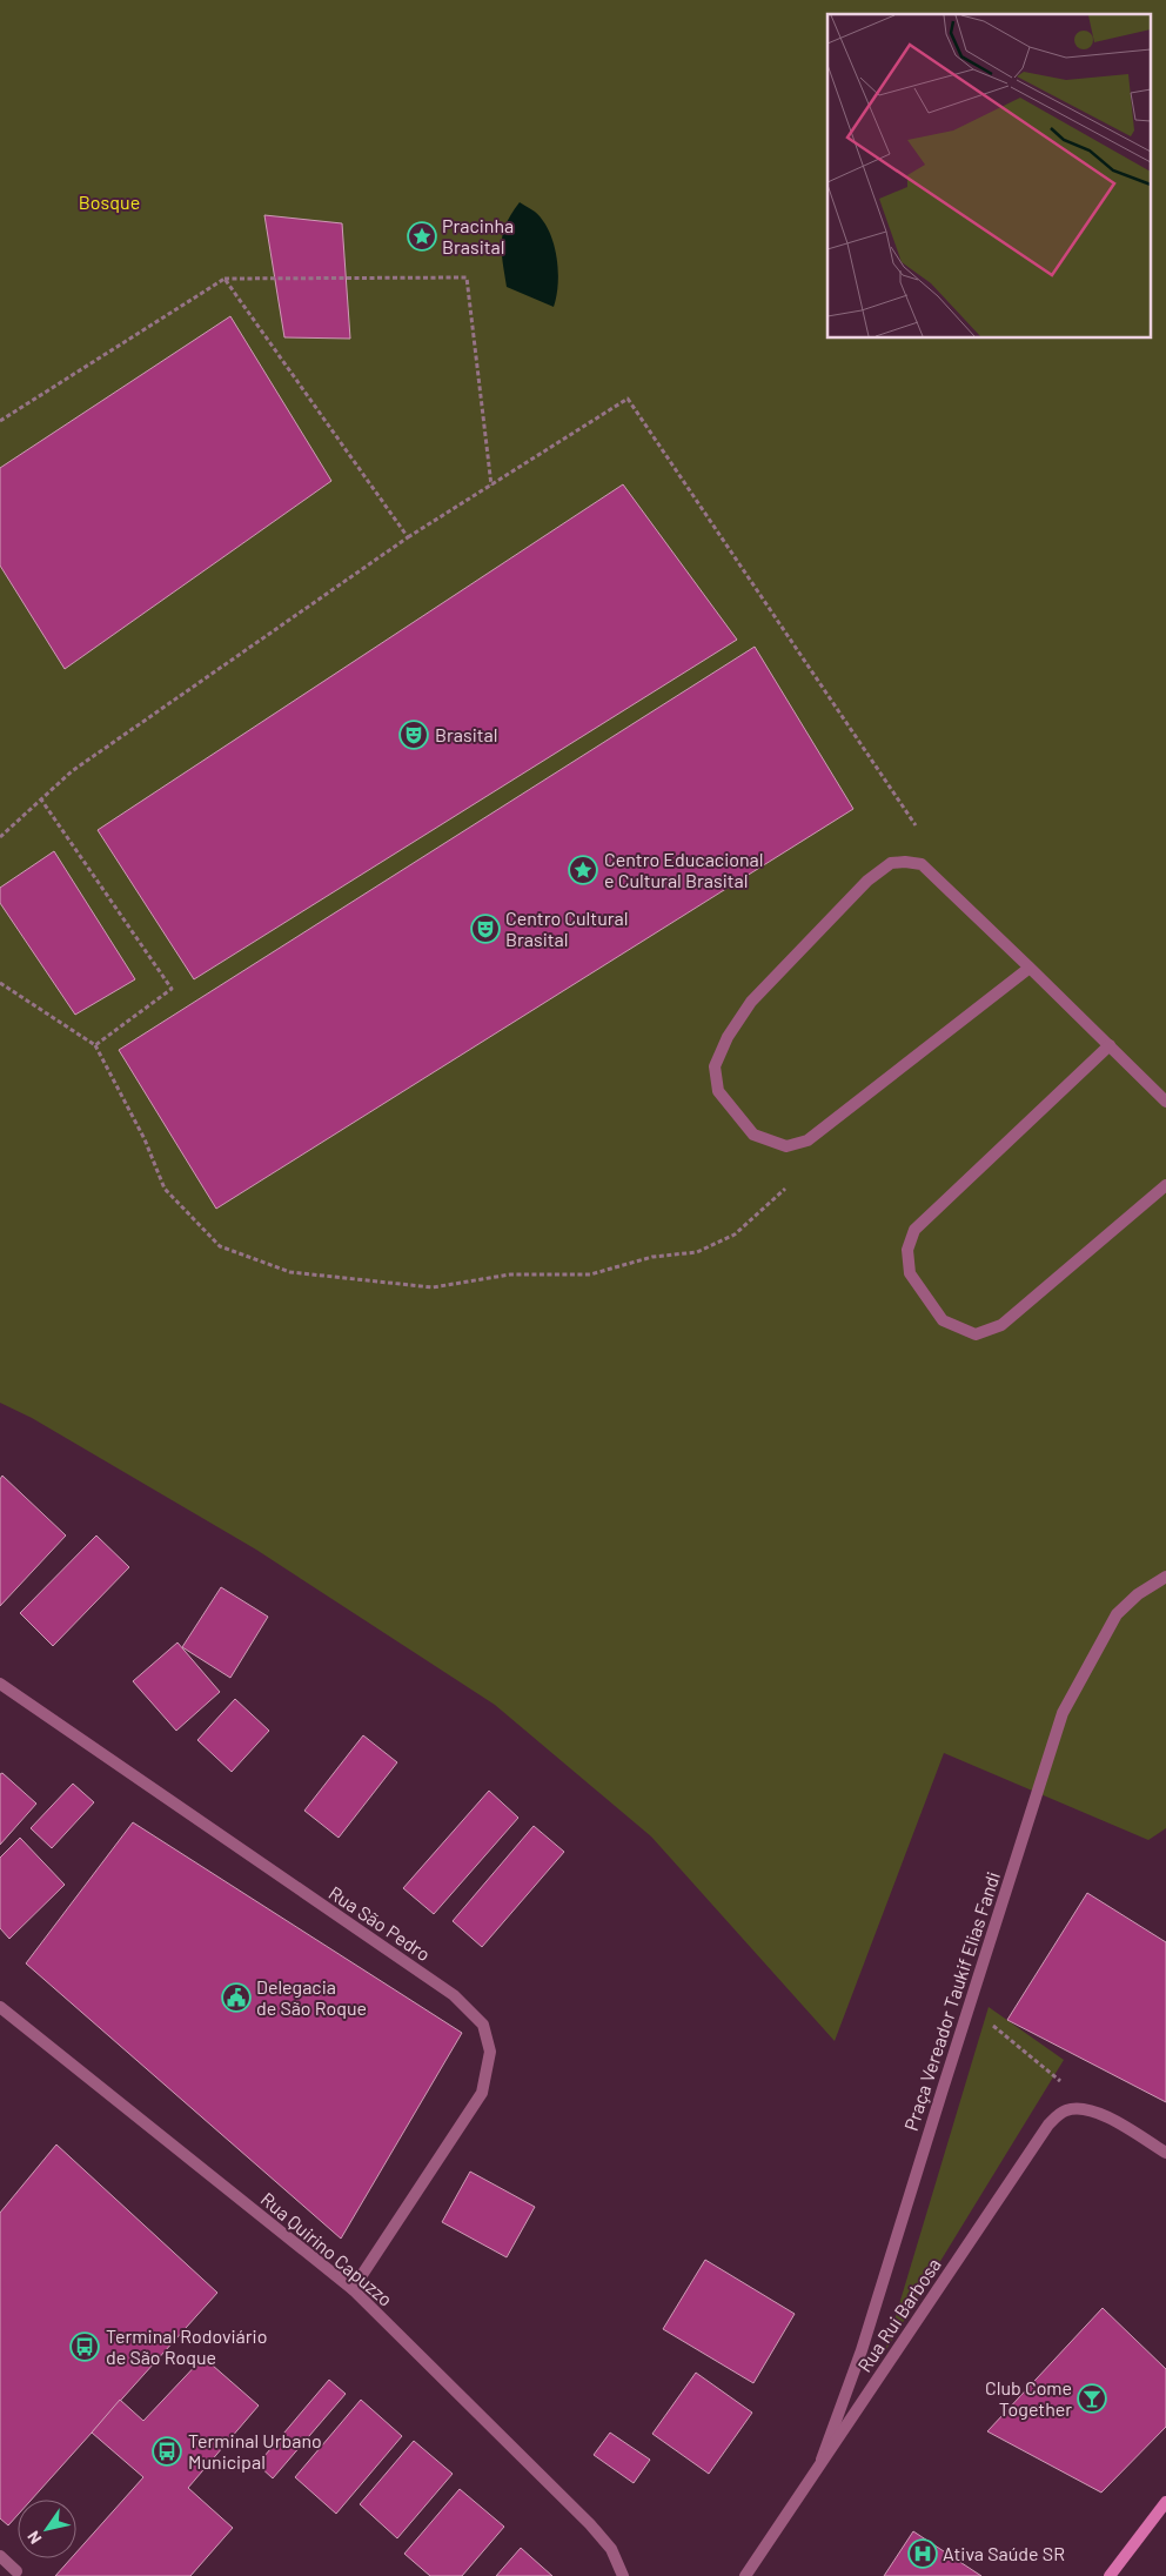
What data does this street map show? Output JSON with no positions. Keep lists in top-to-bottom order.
{
  "streets": {
    "street": [
      "Rua São Pedro",
      "Praça Vereador Taukif Elias Fandi",
      "Rua Quirino Capuzzo",
      "Rua Rui Barbosa"
    ]
  },
  "crossings": [
    ["Rua São Pedro", "Rua Quirino Capuzzo"],
    ["Praça Vereador Taukif Elias Fandi", "Rua Rui Barbosa"]
  ],
  "parks": ["Bosque"],
  "places": {
    "place": ["Pracinha Brasital", "Centro Educacional e Cultural Brasital"],
    "theatre": ["Brasital", "Centro Cultural Brasital"],
    "public building": ["Delegacia de São Roque"],
    "bus stop": ["Terminal Rodoviário de São Roque", "Terminal Urbano Municipal"],
    "bar": ["Club Come Together"],
    "hospital": ["Ativa Saúde SR"]
  },
  "north": "bottom left"
}
